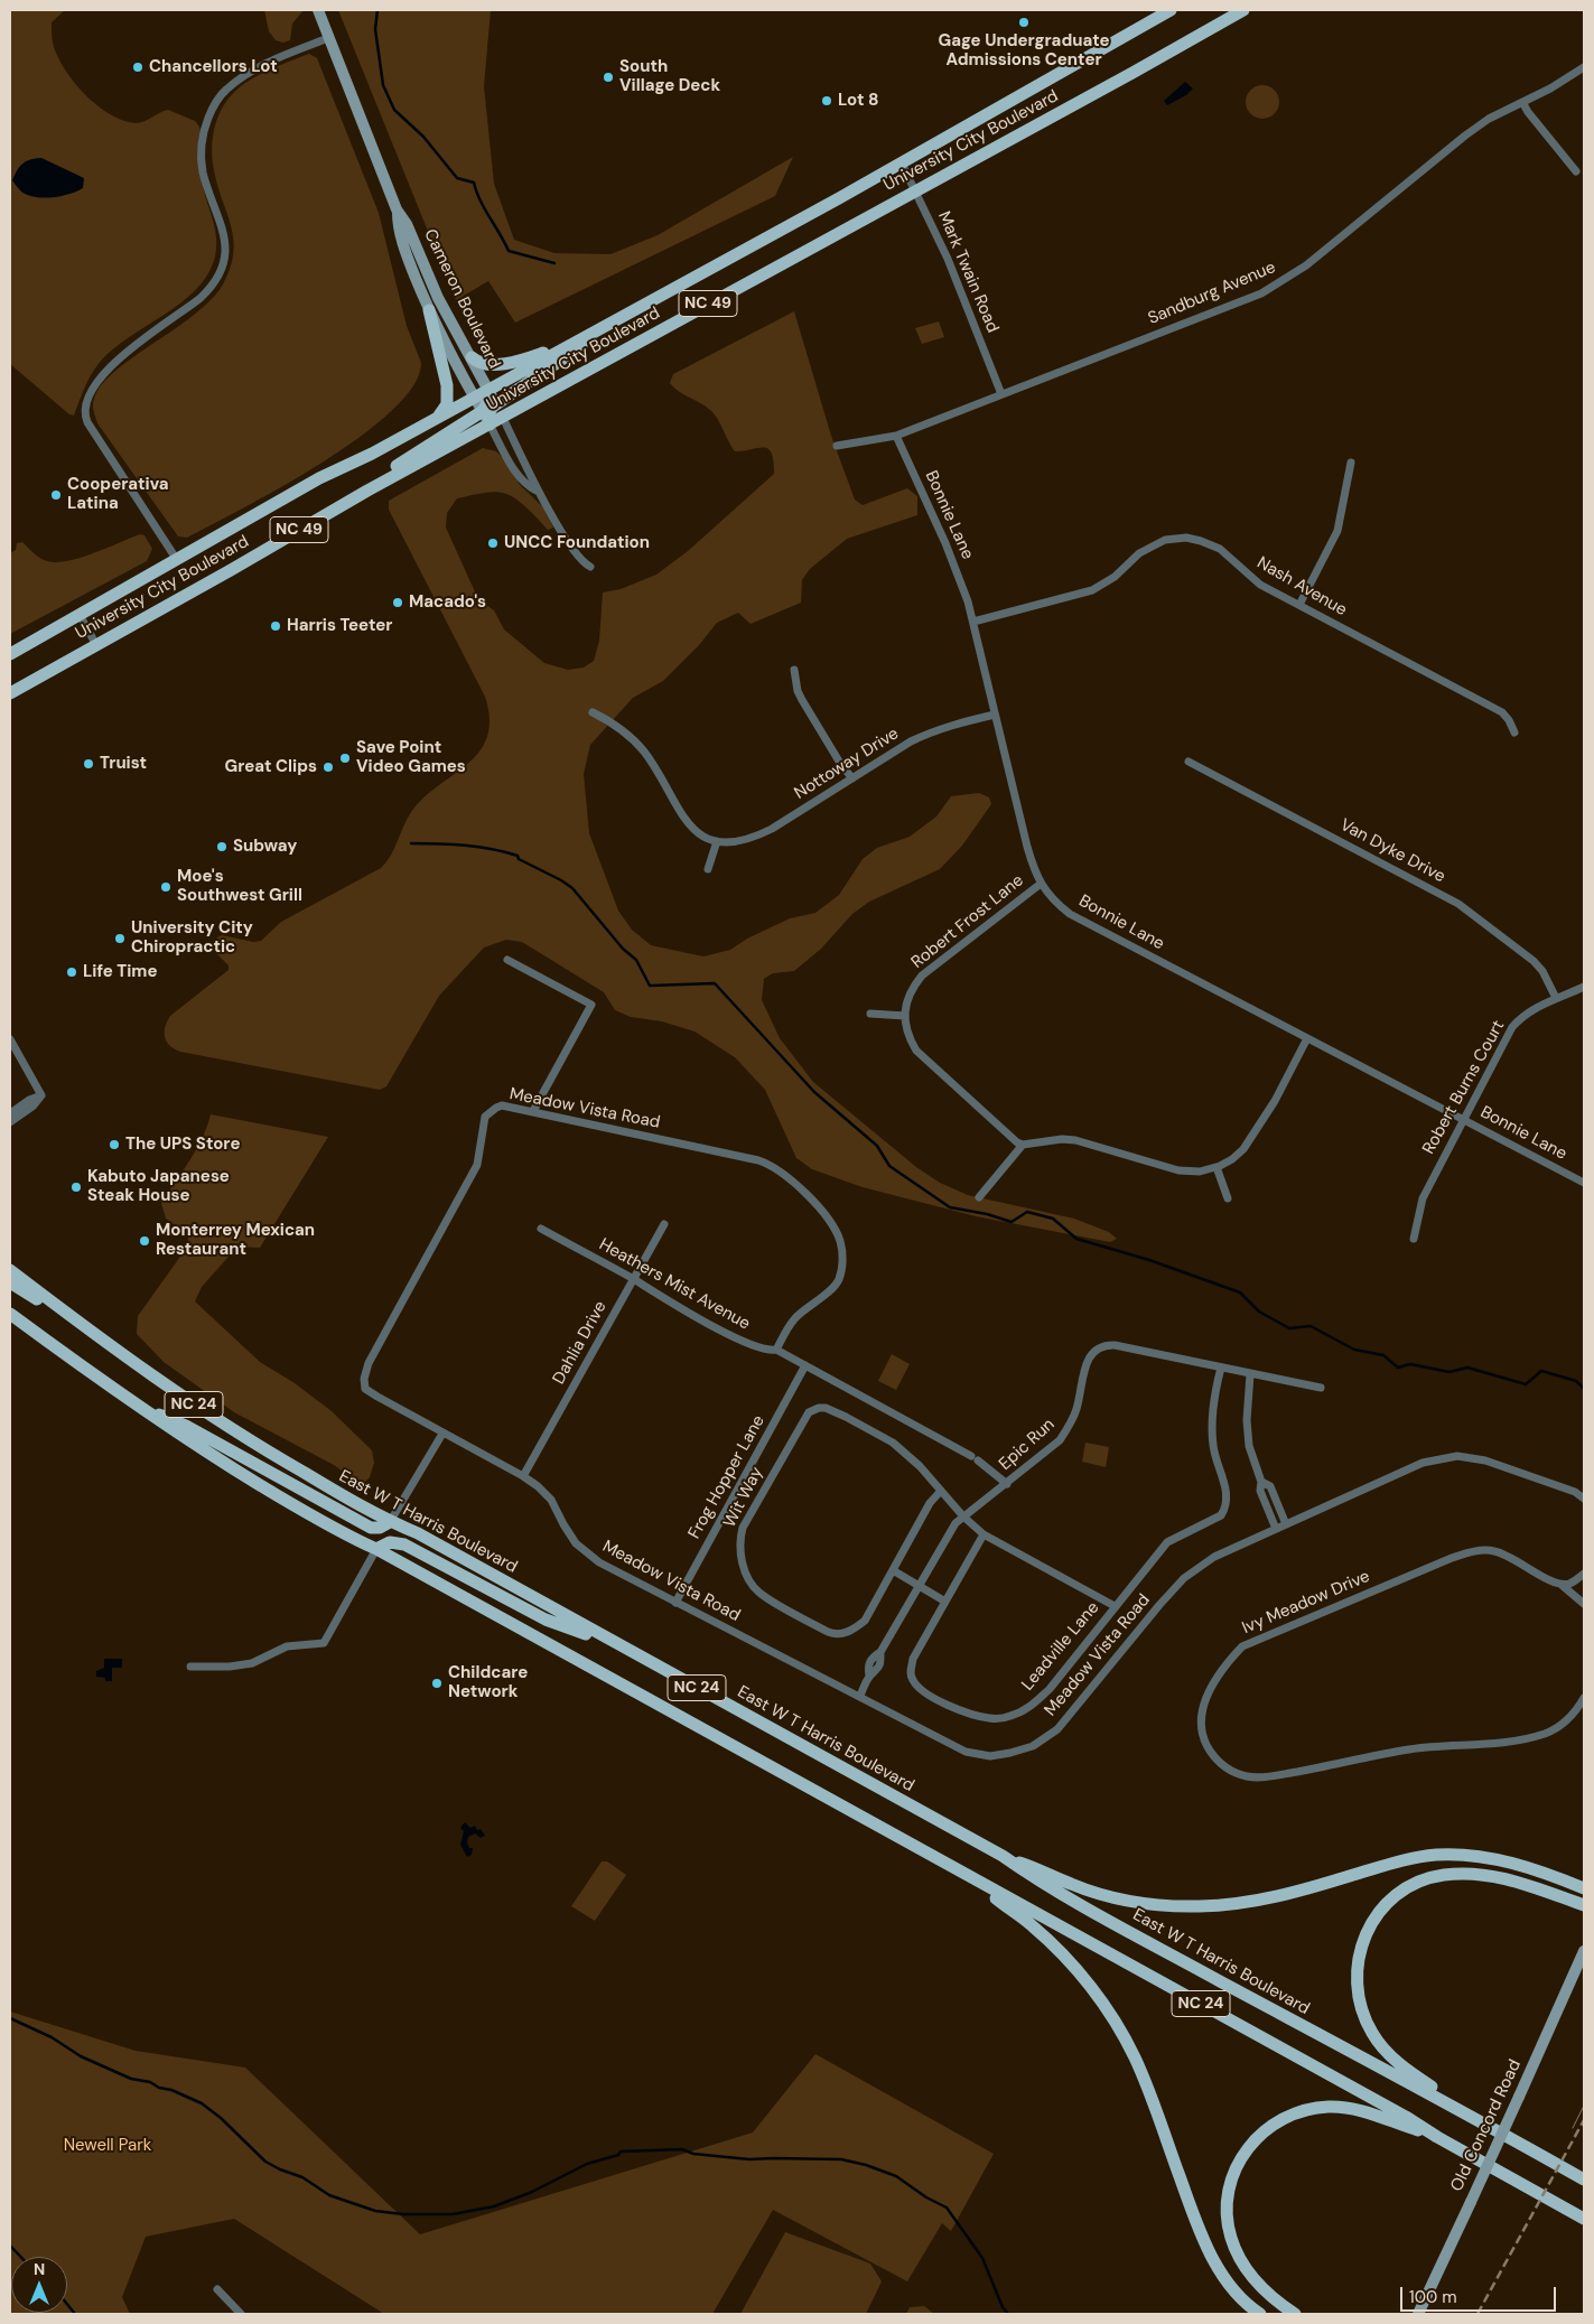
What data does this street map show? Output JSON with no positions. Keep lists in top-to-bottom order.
{
  "streets": {
    "main road": [
      "University City Boulevard",
      "NC 49",
      "NC 24",
      "East W T Harris Boulevard"
    ],
    "street": [
      "Mark Twain Road",
      "Sandburg Avenue",
      "Cameron Boulevard",
      "Bonnie Lane",
      "Nash Avenue",
      "Nottoway Drive",
      "Van Dyke Drive",
      "Robert Frost Lane",
      "Robert Burns Court",
      "Meadow Vista Road",
      "Heathers Mist Avenue",
      "Dahlia Drive",
      "Epic Run",
      "Frog Hopper Lane",
      "Wit Way",
      "Ivy Meadow Drive",
      "Leadville Lane",
      "Old Concord Road"
    ]
  },
  "crossings": [
    ["University City Boulevard", "Mark Twain Road"],
    ["University City Boulevard", "Cameron Boulevard"],
    ["Mark Twain Road", "Sandburg Avenue"],
    ["Sandburg Avenue", "Bonnie Lane"],
    ["Bonnie Lane", "Nash Avenue"],
    ["Bonnie Lane", "Nottoway Drive"],
    ["Bonnie Lane", "Robert Frost Lane"],
    ["Bonnie Lane", "Robert Burns Court"],
    ["Van Dyke Drive", "Robert Burns Court"],
    ["Meadow Vista Road", "Heathers Mist Avenue"],
    ["Meadow Vista Road", "Dahlia Drive"],
    ["Meadow Vista Road", "Epic Run"],
    ["Meadow Vista Road", "Frog Hopper Lane"],
    ["Heathers Mist Avenue", "Dahlia Drive"],
    ["Heathers Mist Avenue", "Epic Run"],
    ["Heathers Mist Avenue", "Frog Hopper Lane"],
    ["Epic Run", "Wit Way"],
    ["Epic Run", "Leadville Lane"],
    ["Wit Way", "Leadville Lane"]
  ],
  "parks": ["Newell Park"],
  "places": [
    "Gage Undergraduate Admissions Center",
    "Chancellors Lot",
    "South Village Deck",
    "Lot 8",
    "Cooperativa Latina",
    "UNCC Foundation",
    "Macado's",
    "Harris Teeter",
    "Save Point Video Games",
    "Truist",
    "Great Clips",
    "Subway",
    "Moe's Southwest Grill",
    "University City Chiropractic",
    "Life Time",
    "The UPS Store",
    "Kabuto Japanese Steak House",
    "Monterrey Mexican Restaurant",
    "Childcare Network"
  ],
  "scale_bar": "100 m",
  "north": "top"
}
